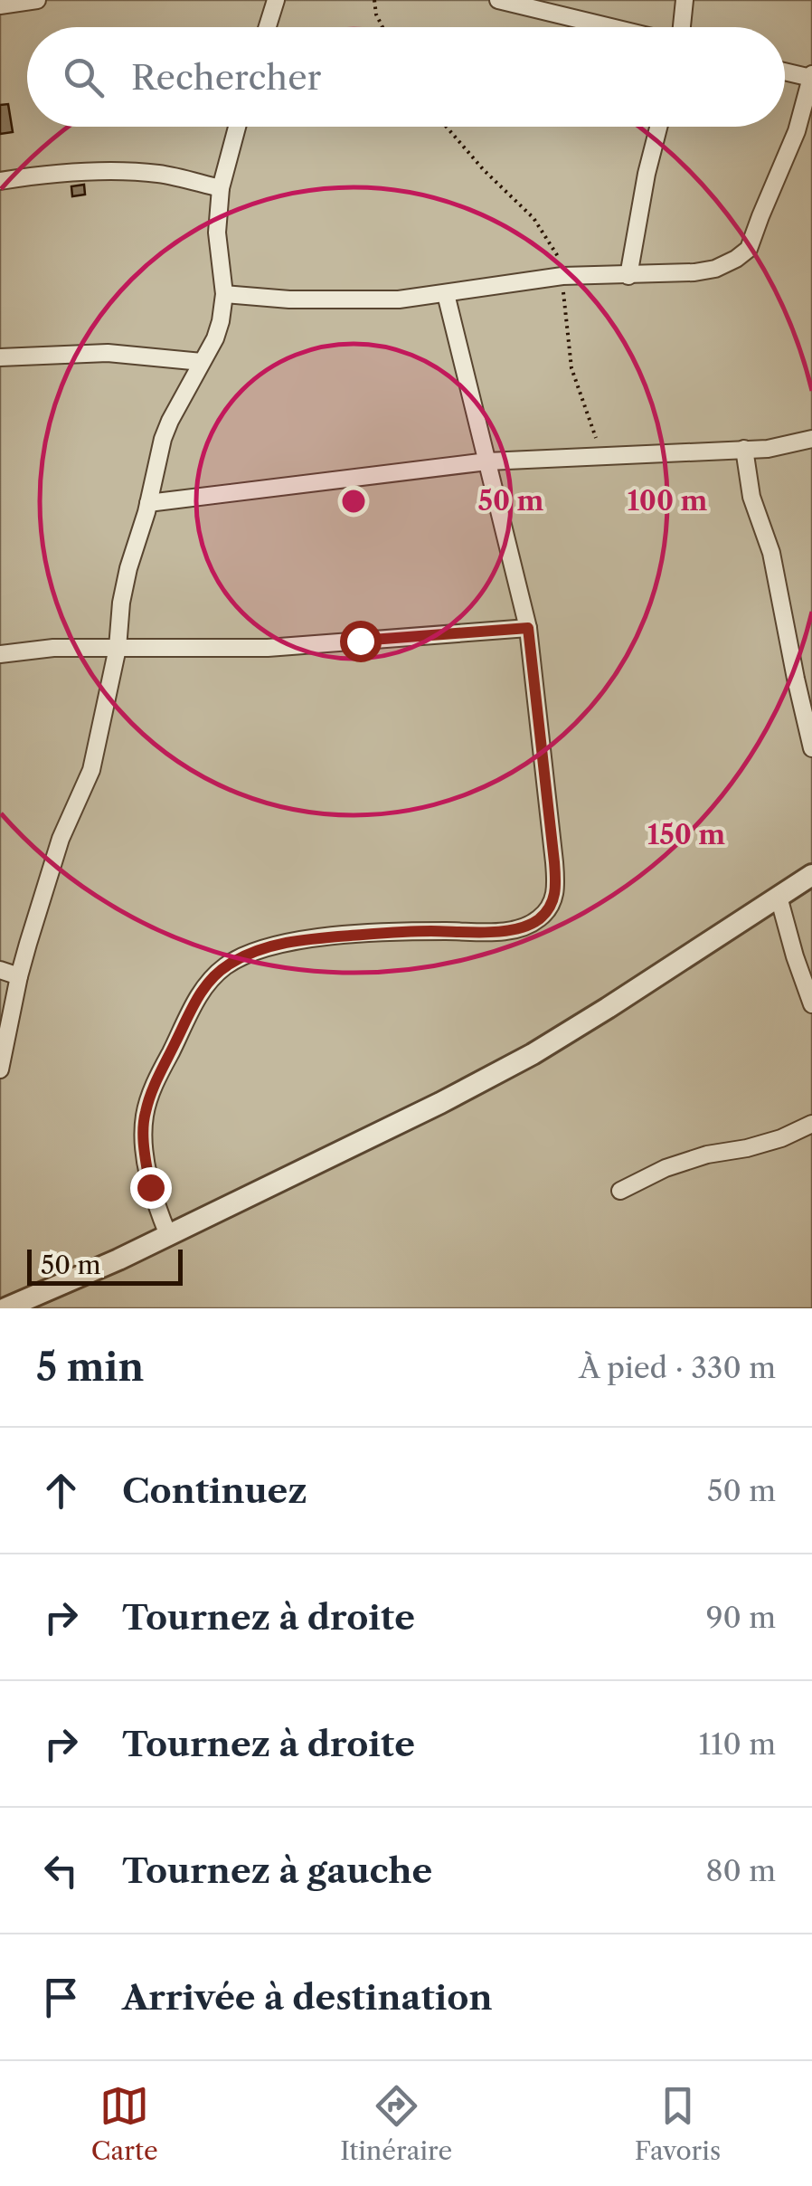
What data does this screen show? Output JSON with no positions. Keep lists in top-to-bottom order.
{
  "scale_bar": "50 m",
  "page": {
    "search": "Rechercher",
    "scale": "50 m",
    "heading": ["5 min", "À pied · 330 m"],
    "list": [
      ["Continuez", "50 m"],
      ["Tournez à droite", "90 m"],
      ["Tournez à droite", "110 m"],
      ["Tournez à gauche", "80 m"],
      "Arrivée à destination"
    ],
    "nav": ["Carte", "Itinéraire", "Favoris"]
  },
  "rings": ["50 m", "100 m", "150 m"]
}
